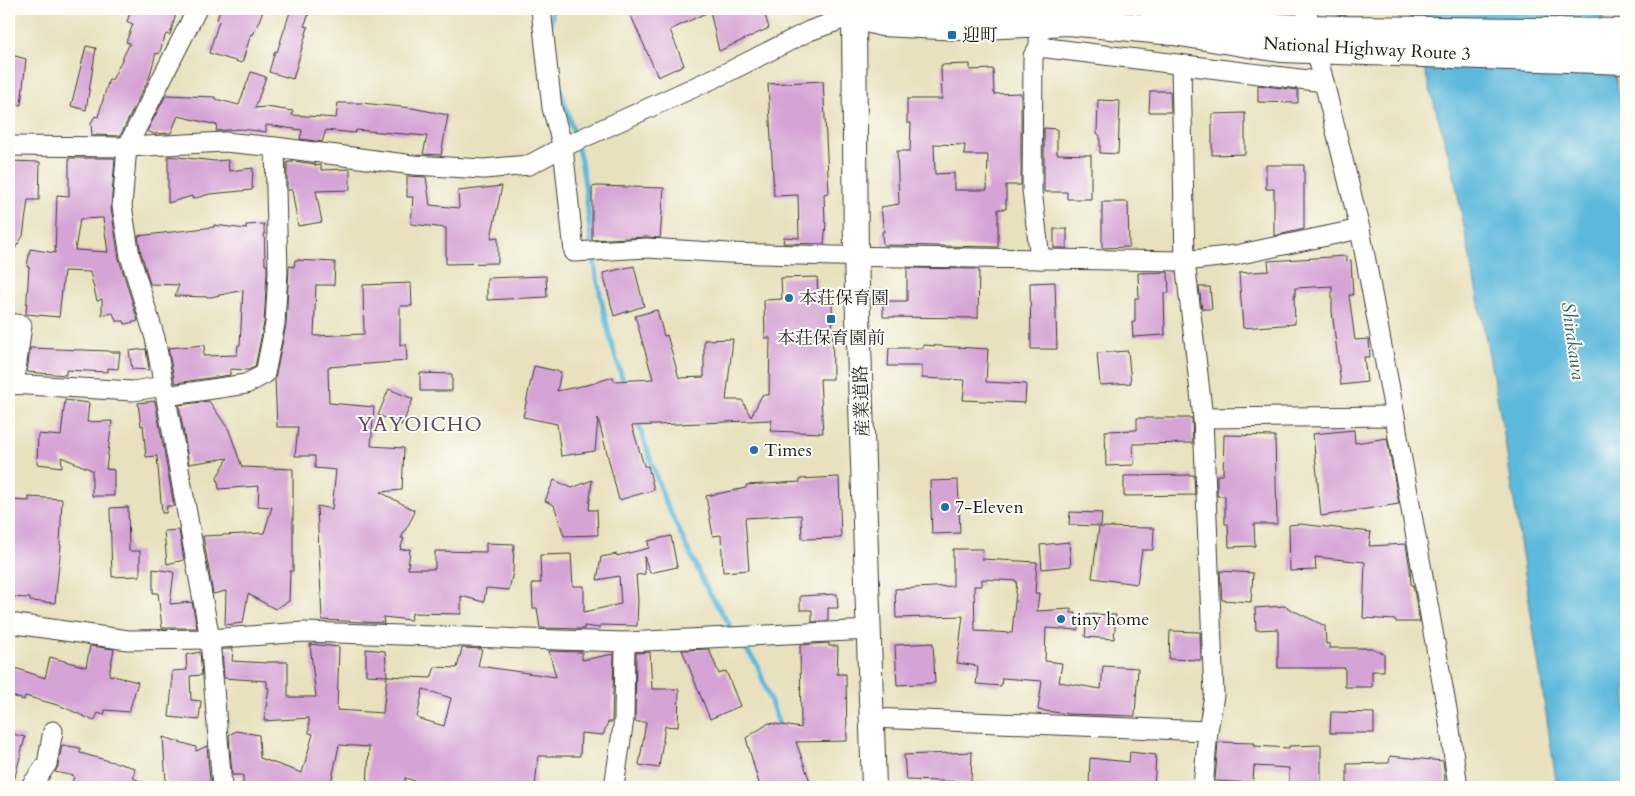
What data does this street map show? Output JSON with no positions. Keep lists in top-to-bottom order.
{
  "streets": {
    "highway": ["National Highway Route 3"],
    "street": ["産業道路"]
  },
  "crossings": [
    ["National Highway Route 3", "産業道路"]
  ],
  "districts": ["YAYOICHO"],
  "water": ["Shirakawa"],
  "places": {
    "transit": ["迎町", "本荘保育園前"],
    "other": [
      "本荘保育園",
      "Times",
      "7-Eleven",
      "tiny home"
    ]
  }
}
